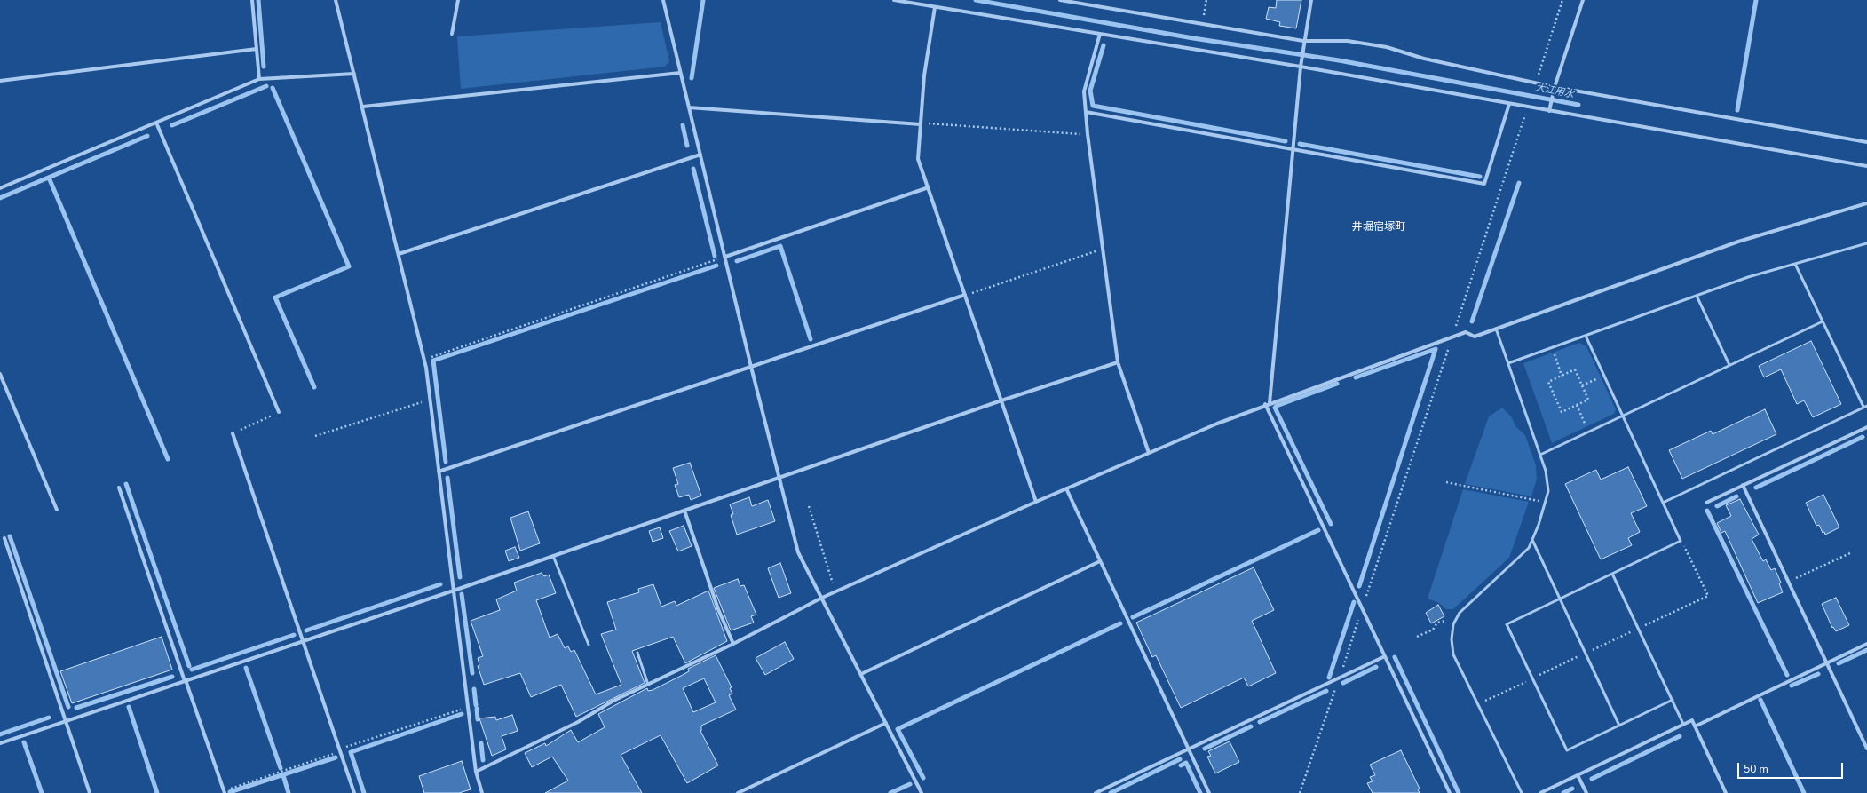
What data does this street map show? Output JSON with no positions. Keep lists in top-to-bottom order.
{
  "districts": ["井堀宿塚町"],
  "water": ["大江用水"],
  "scale_bar": "50 m"
}
